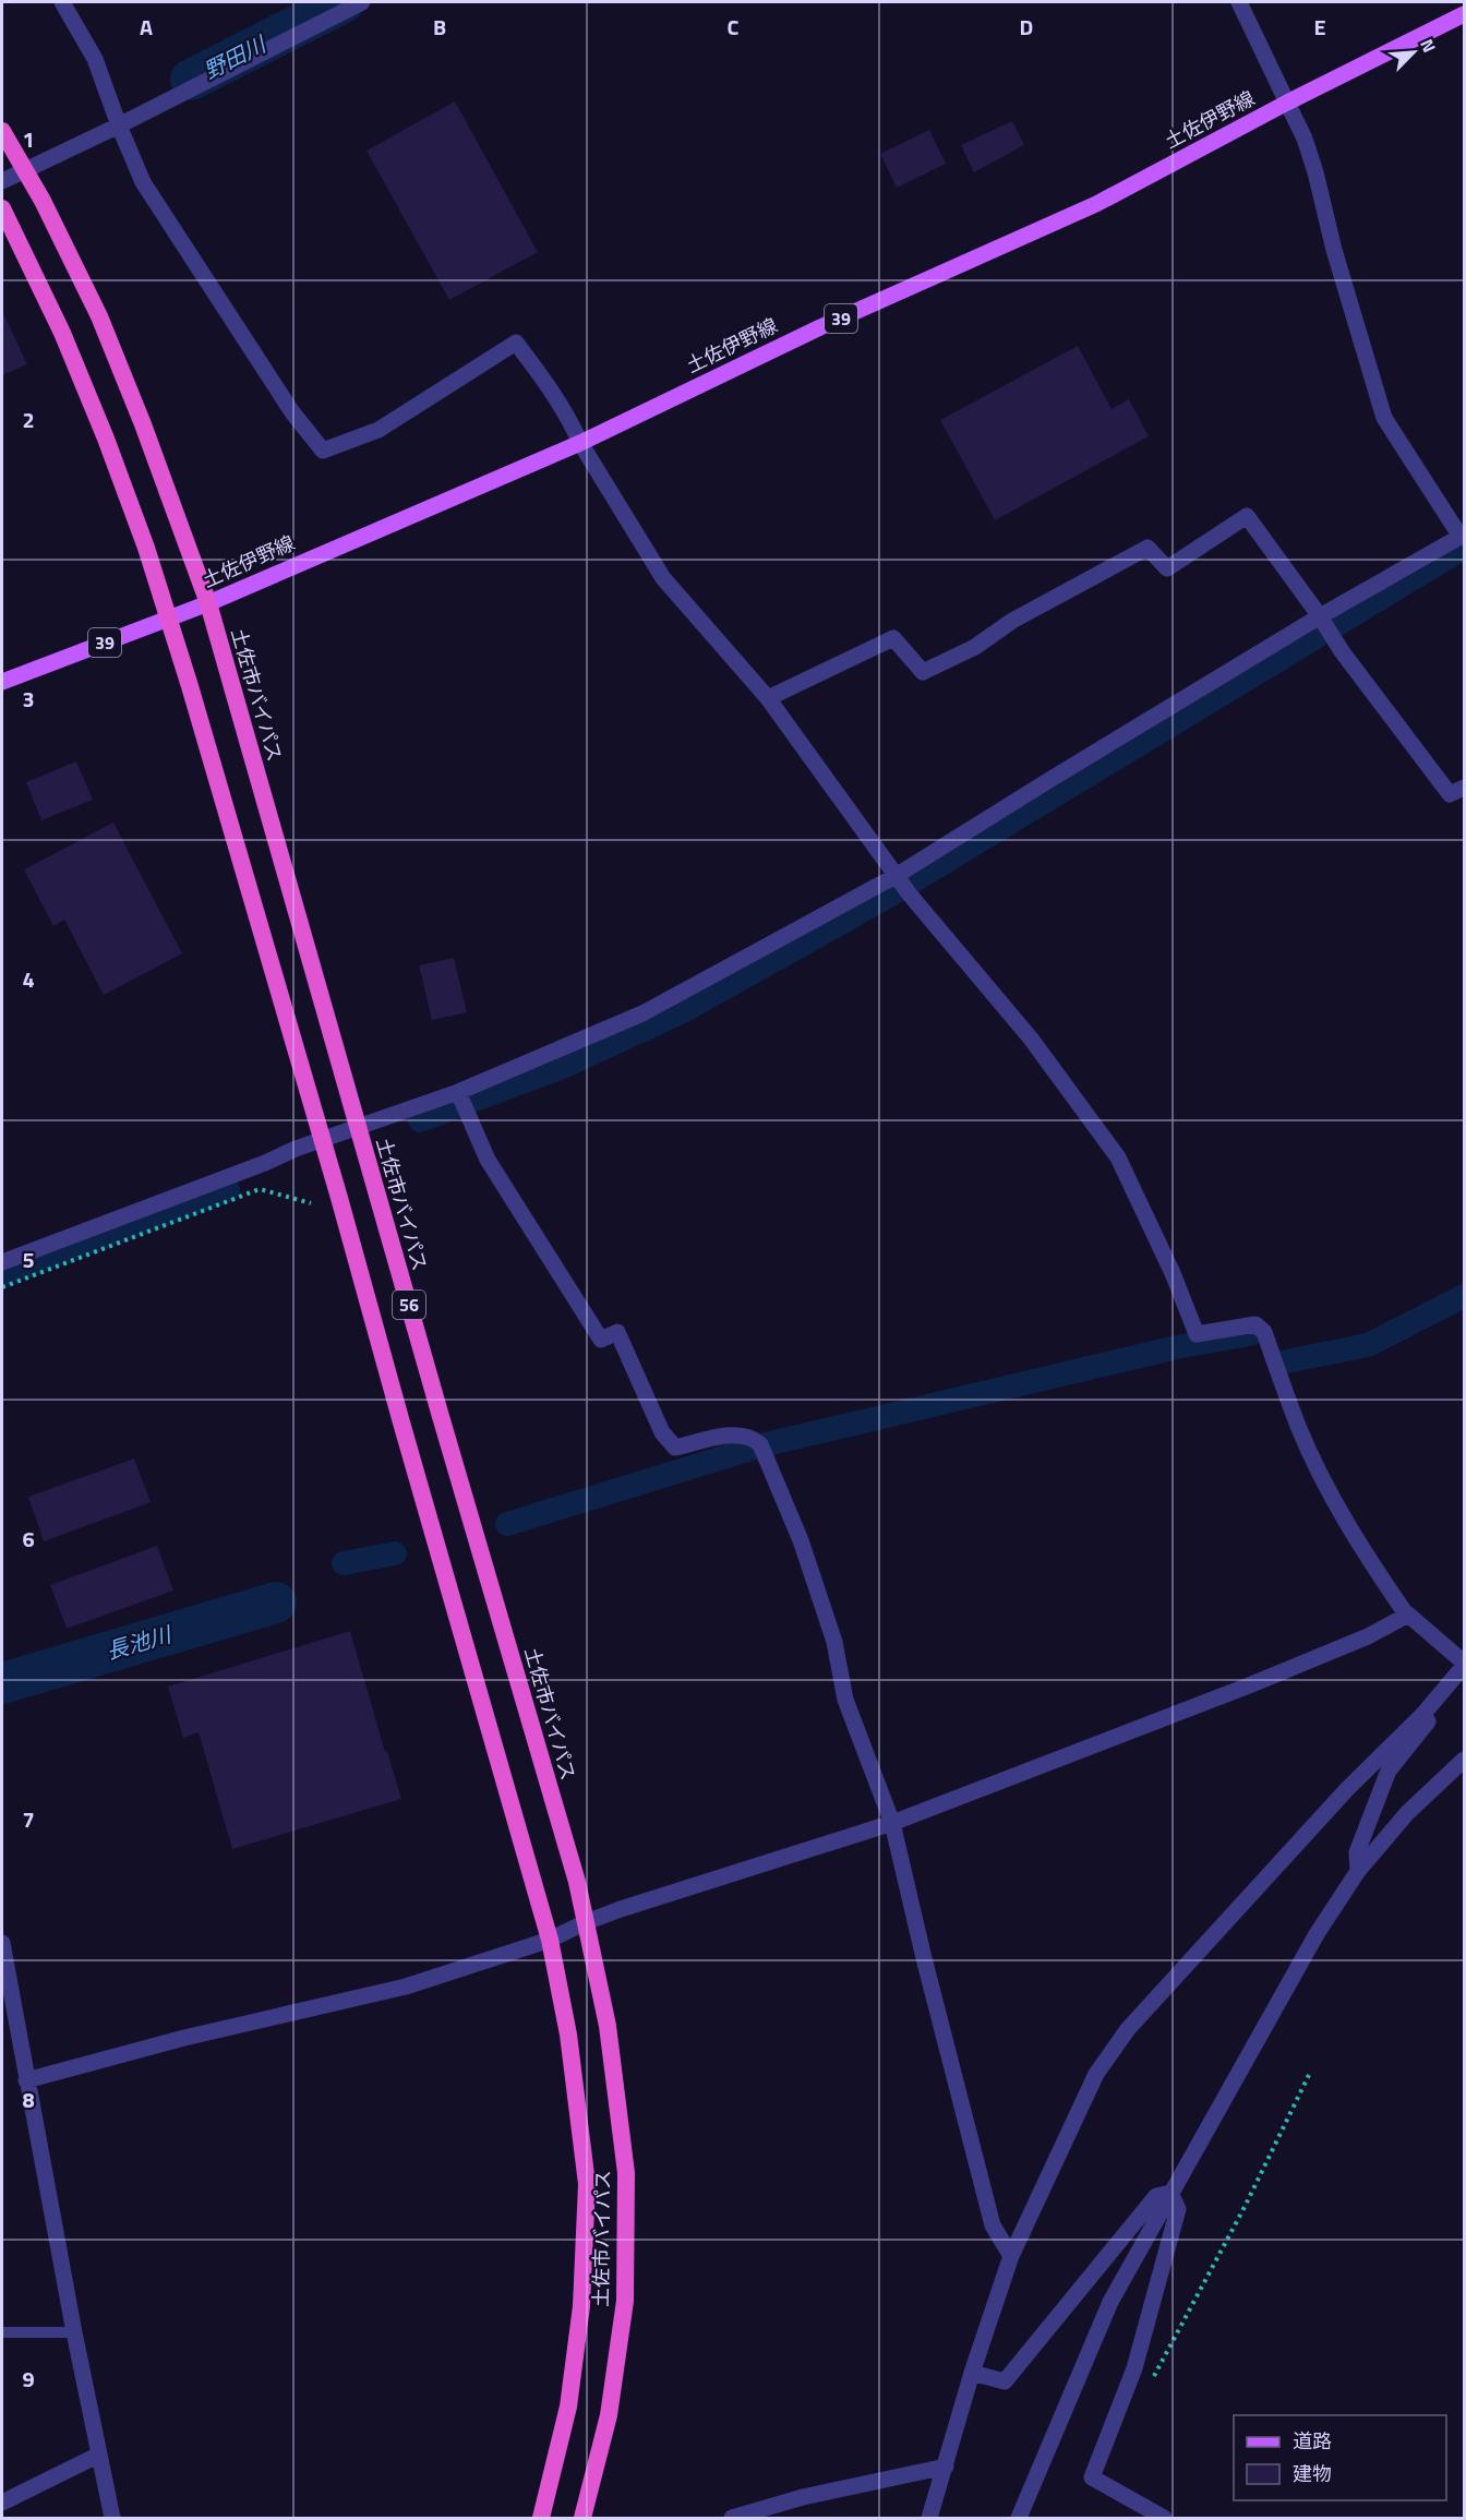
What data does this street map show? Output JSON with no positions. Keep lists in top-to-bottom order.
{
  "streets": {
    "highway": ["土佐市バイパス", "56"],
    "main road": ["土佐伊野線", "39"]
  },
  "crossings": [
    ["土佐伊野線", "土佐市バイパス"]
  ],
  "water": ["野田川", "長池川"],
  "legend": ["道路", "建物"],
  "north": "top right",
  "grid": {
    "columns": [
      "A",
      "B",
      "C",
      "D",
      "E"
    ],
    "rows": [
      "1",
      "2",
      "3",
      "4",
      "5",
      "6",
      "7",
      "8",
      "9"
    ]
  }
}
